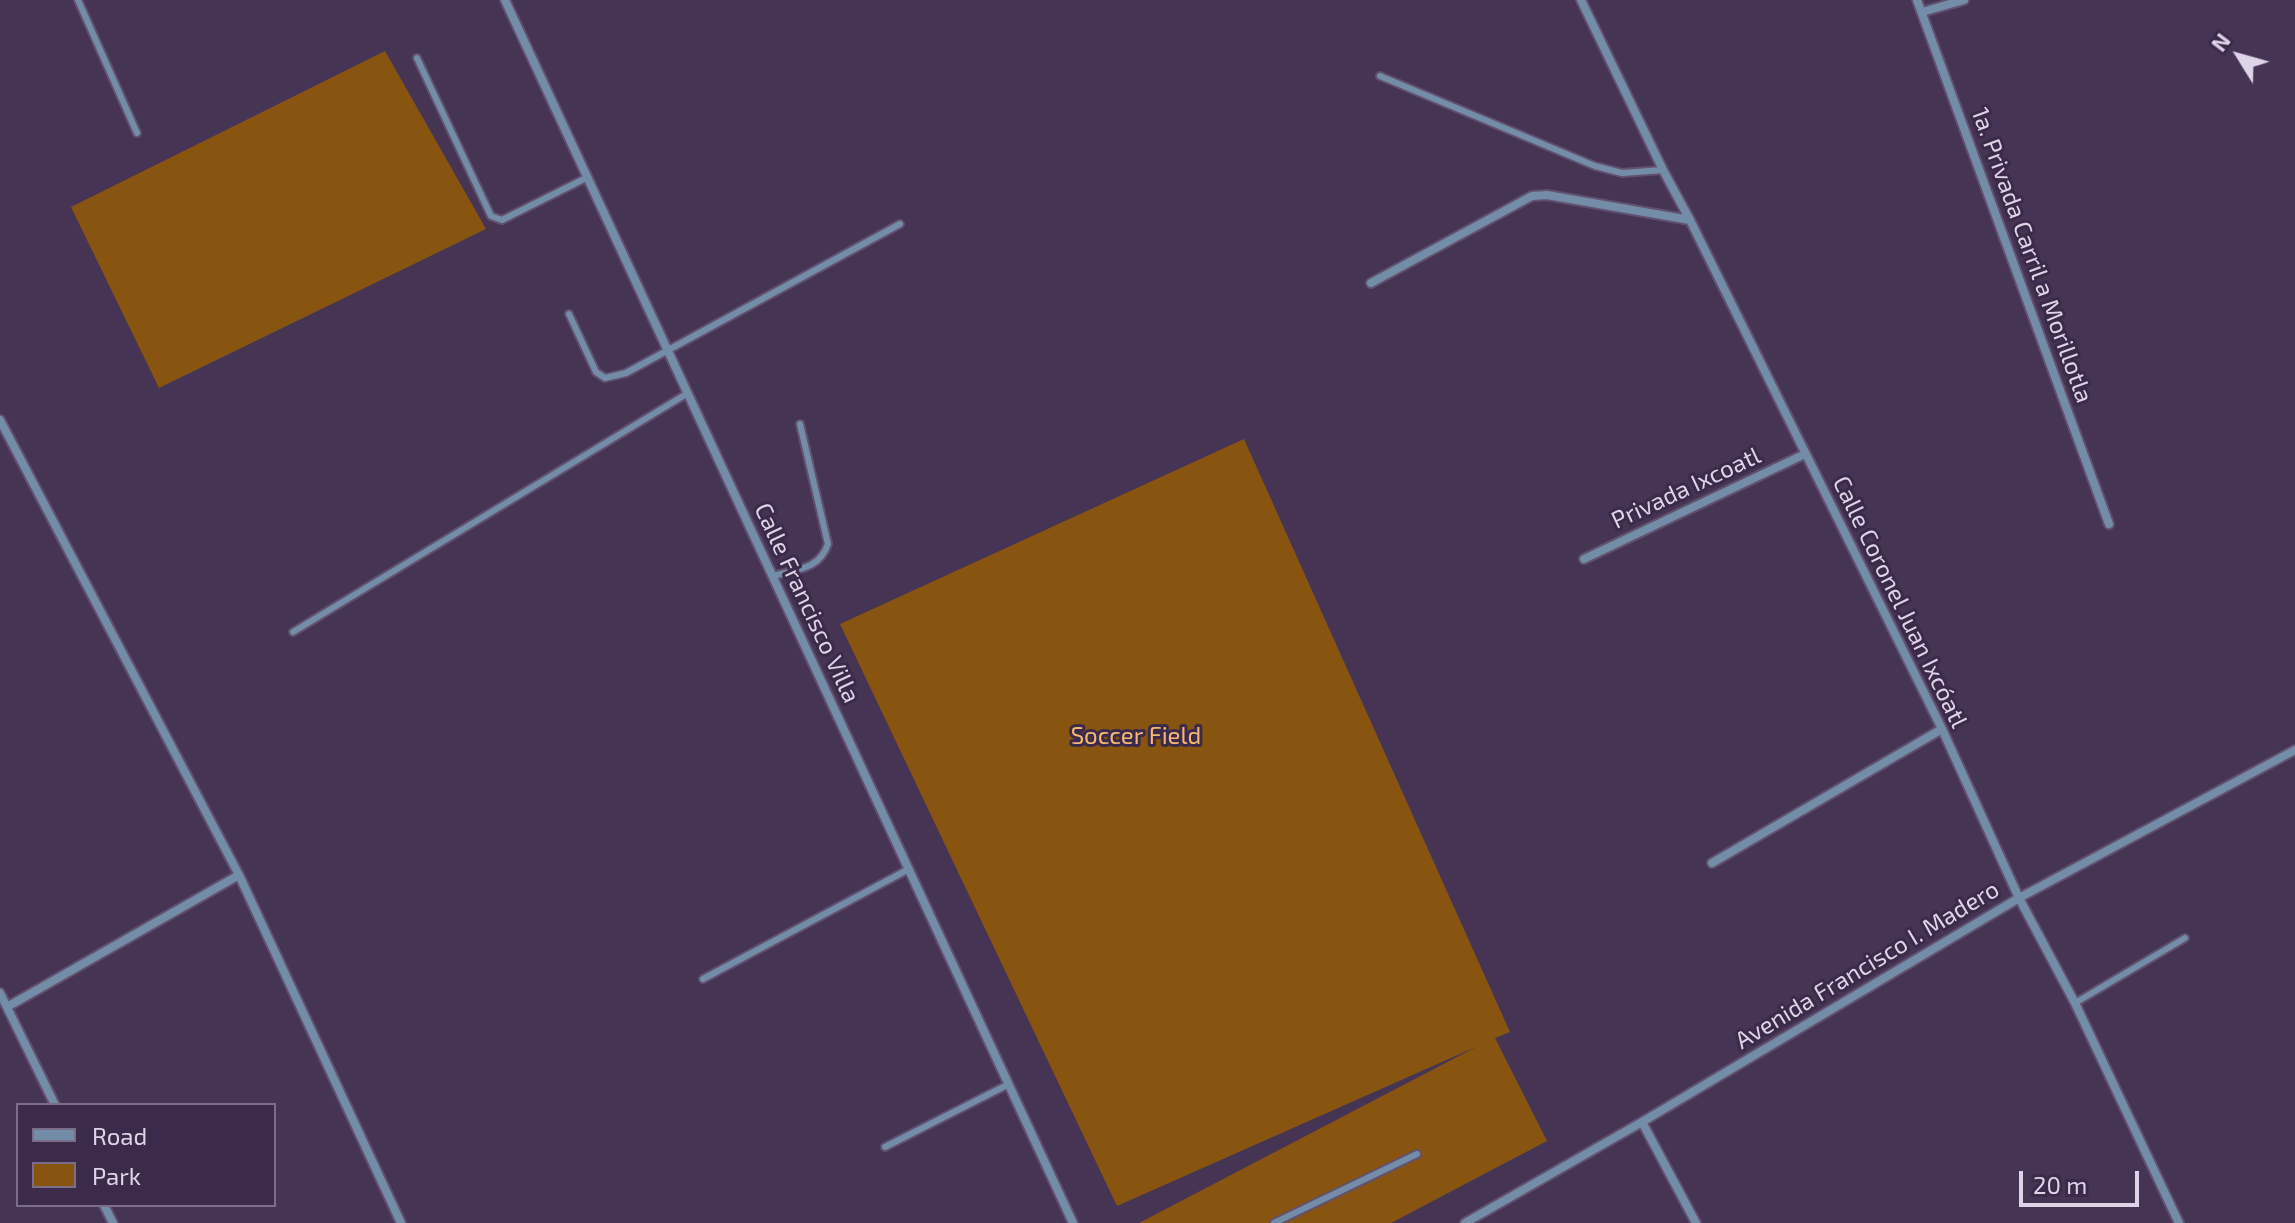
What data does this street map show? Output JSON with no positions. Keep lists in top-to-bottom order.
{
  "streets": {
    "street": [
      "1a. Privada Carril a Morillotla",
      "Privada Ixcoatl",
      "Calle Coronel Juan Ixcóatl",
      "Calle Francisco Villa",
      "Avenida Francisco I. Madero"
    ]
  },
  "crossings": [
    ["Privada Ixcoatl", "Calle Coronel Juan Ixcóatl"],
    ["Calle Coronel Juan Ixcóatl", "Avenida Francisco I. Madero"]
  ],
  "parks": ["Soccer Field"],
  "legend": ["Road", "Park"],
  "scale_bar": "20 m",
  "north": "top left"
}
